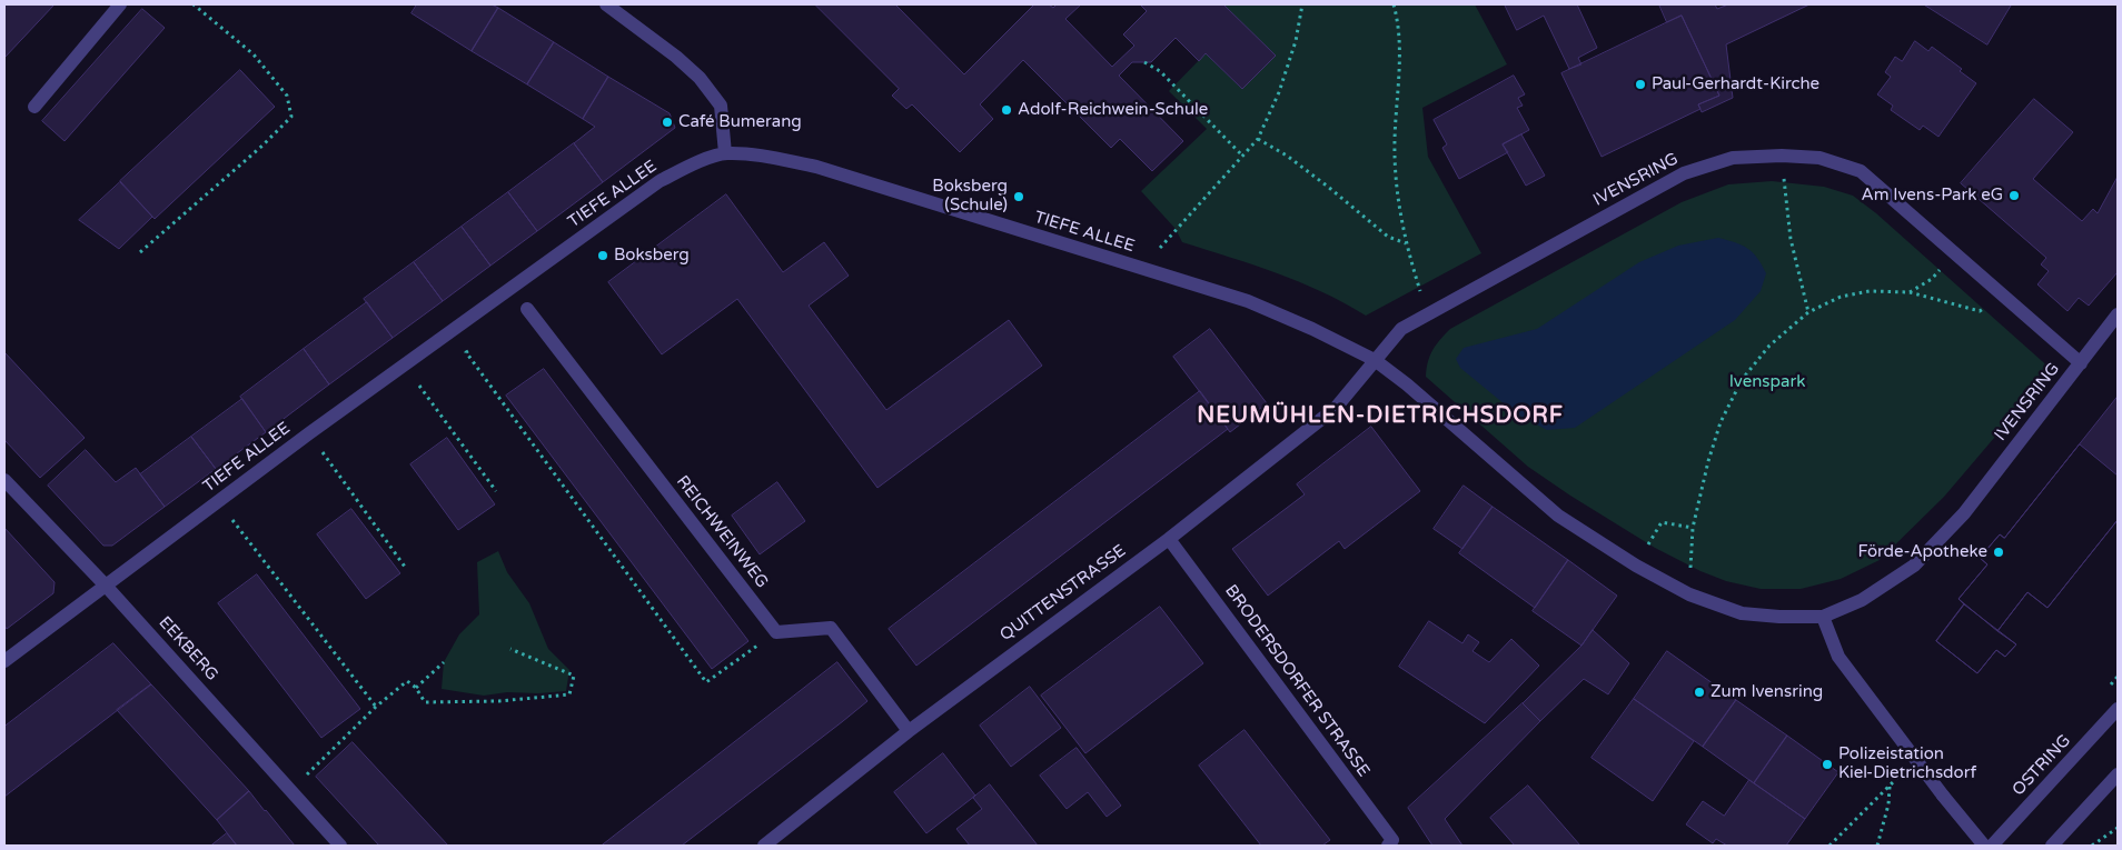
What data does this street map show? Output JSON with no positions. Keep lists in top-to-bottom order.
{
  "streets": {
    "street": [
      "IVENSRING",
      "TIEFE ALLEE",
      "REICHWEINWEG",
      "QUITTENSTRASSE",
      "EEKBERG",
      "BRODERSDORFER STRASSE",
      "OSTRING"
    ]
  },
  "crossings": [
    ["IVENSRING", "TIEFE ALLEE"],
    ["IVENSRING", "QUITTENSTRASSE"],
    ["TIEFE ALLEE", "QUITTENSTRASSE"],
    ["TIEFE ALLEE", "EEKBERG"],
    ["QUITTENSTRASSE", "BRODERSDORFER STRASSE"]
  ],
  "districts": ["NEUMÜHLEN-DIETRICHSDORF"],
  "parks": ["Ivenspark"],
  "places": [
    "Paul-Gerhardt-Kirche",
    "Adolf-Reichwein-Schule",
    "Café Bumerang",
    "Am Ivens-Park eG",
    "Boksberg (Schule)",
    "Boksberg",
    "Förde-Apotheke",
    "Zum Ivensring",
    "Polizeistation Kiel-Dietrichsdorf"
  ]
}
